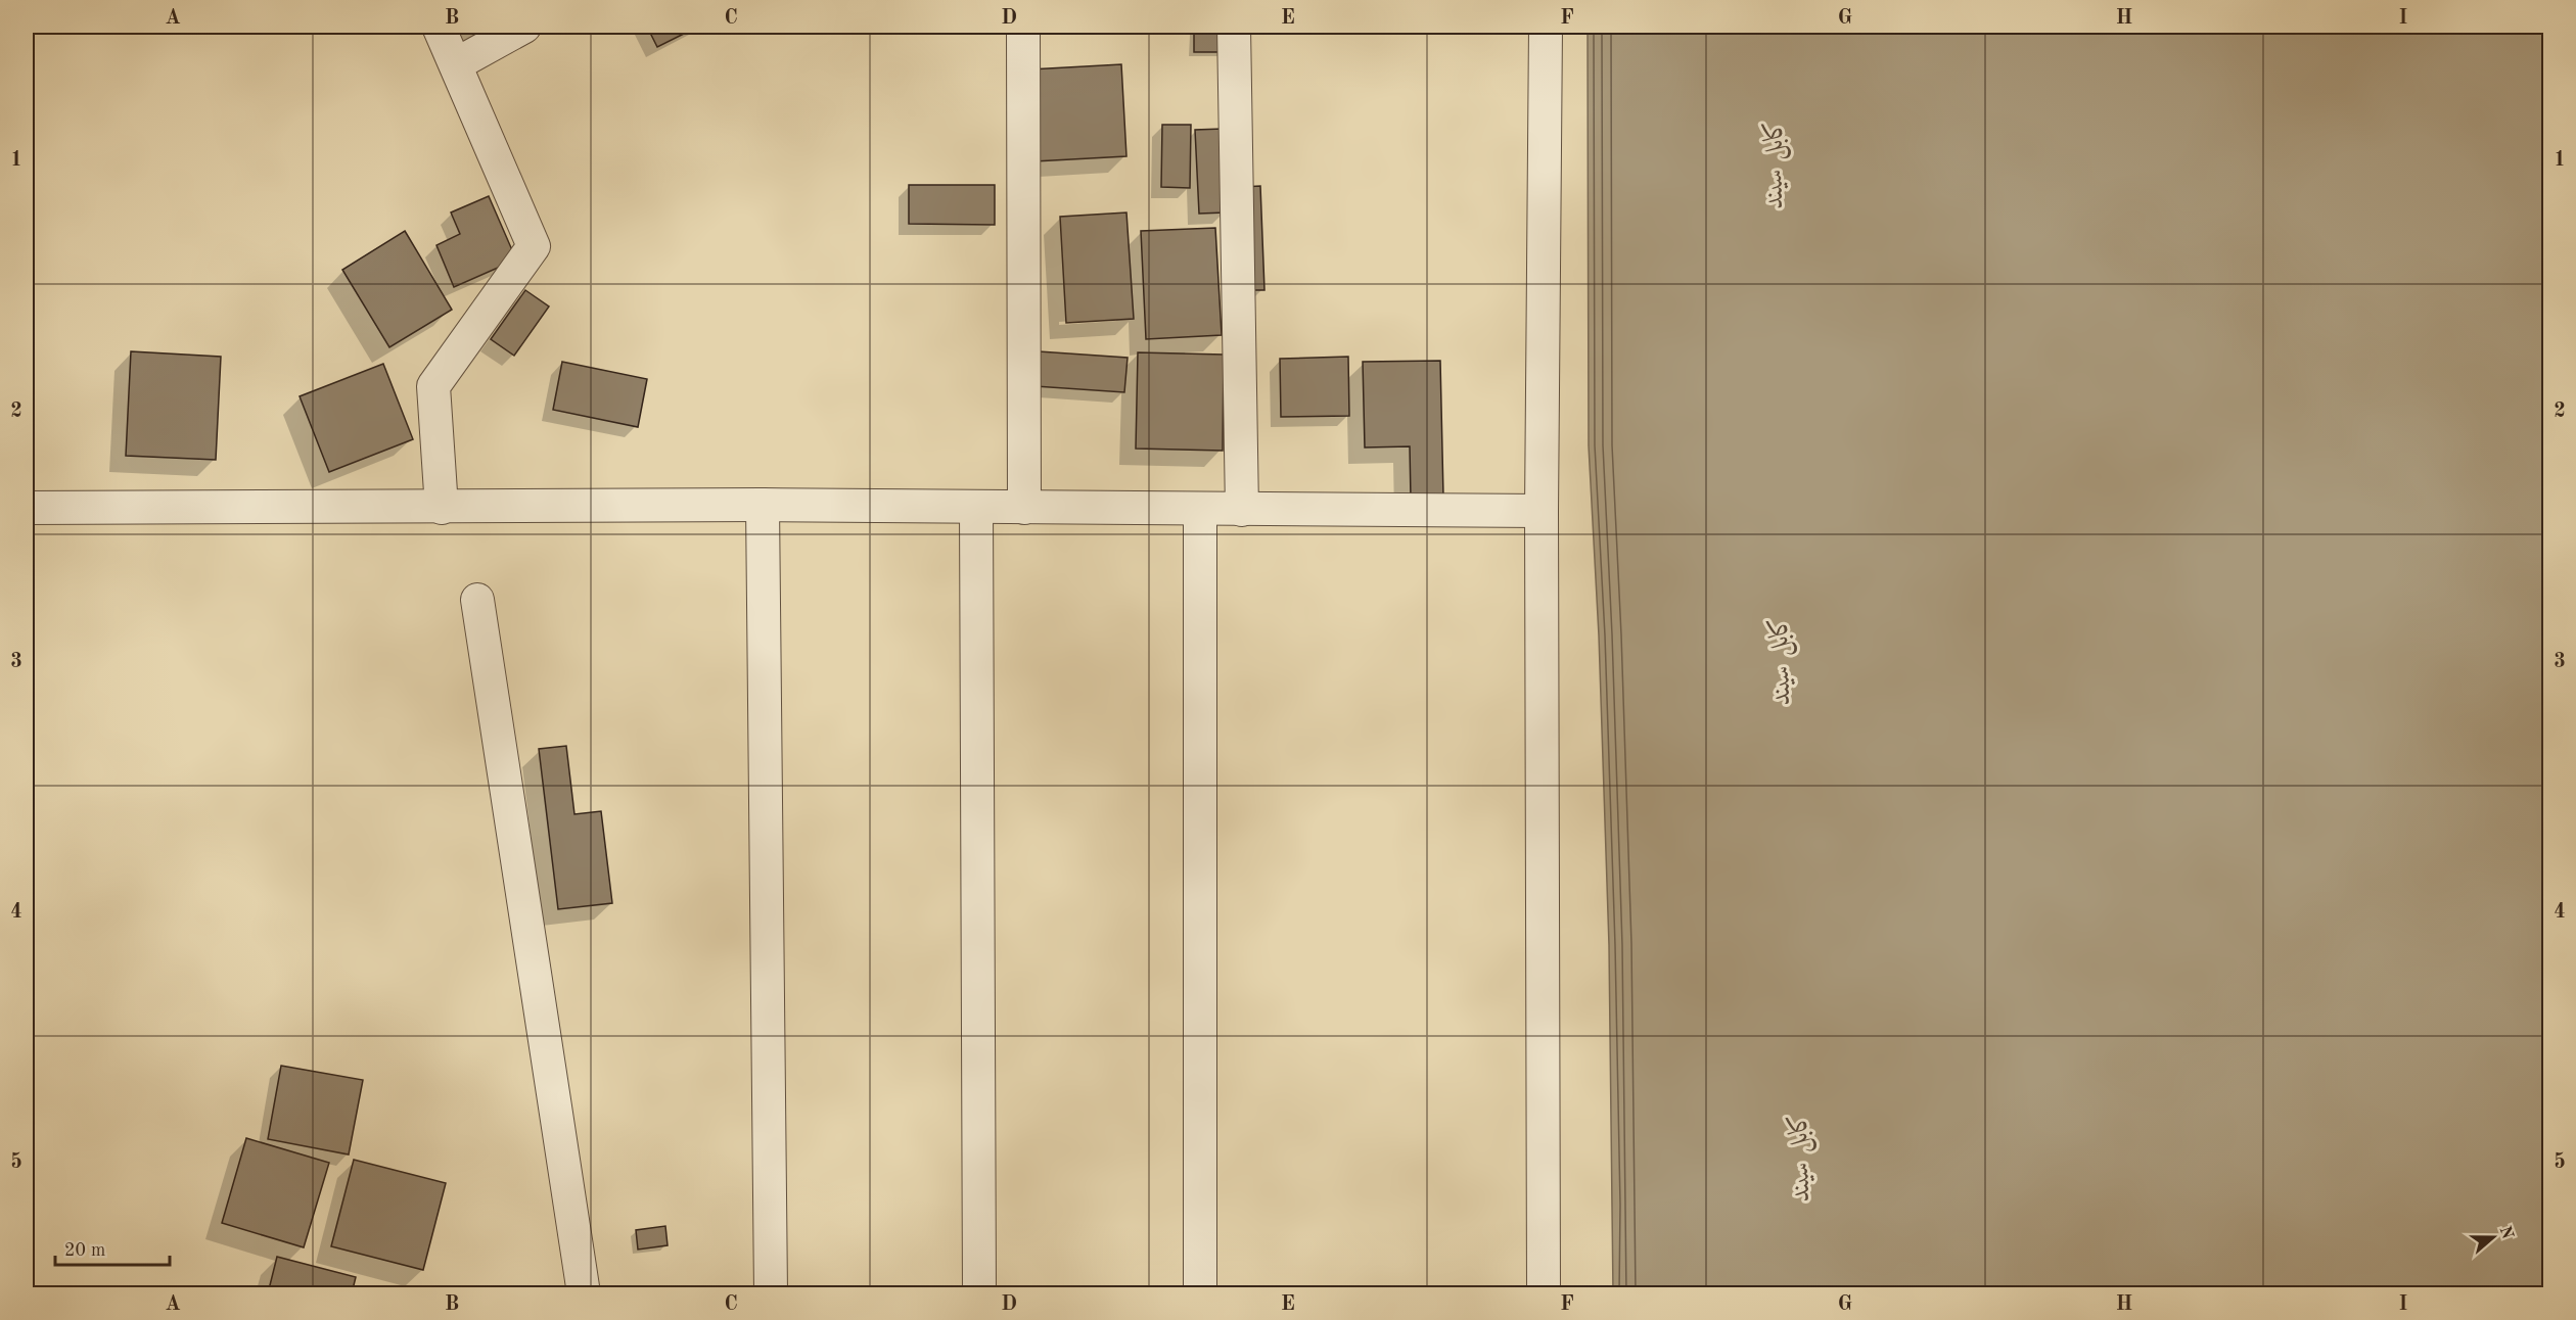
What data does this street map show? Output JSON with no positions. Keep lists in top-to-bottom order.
{
  "water": ["کابل سيند"],
  "scale_bar": "20 m",
  "north": "right",
  "grid": {
    "columns": [
      "A",
      "B",
      "C",
      "D",
      "E",
      "F",
      "G",
      "H",
      "I"
    ],
    "rows": [
      "1",
      "2",
      "3",
      "4",
      "5"
    ]
  }
}
